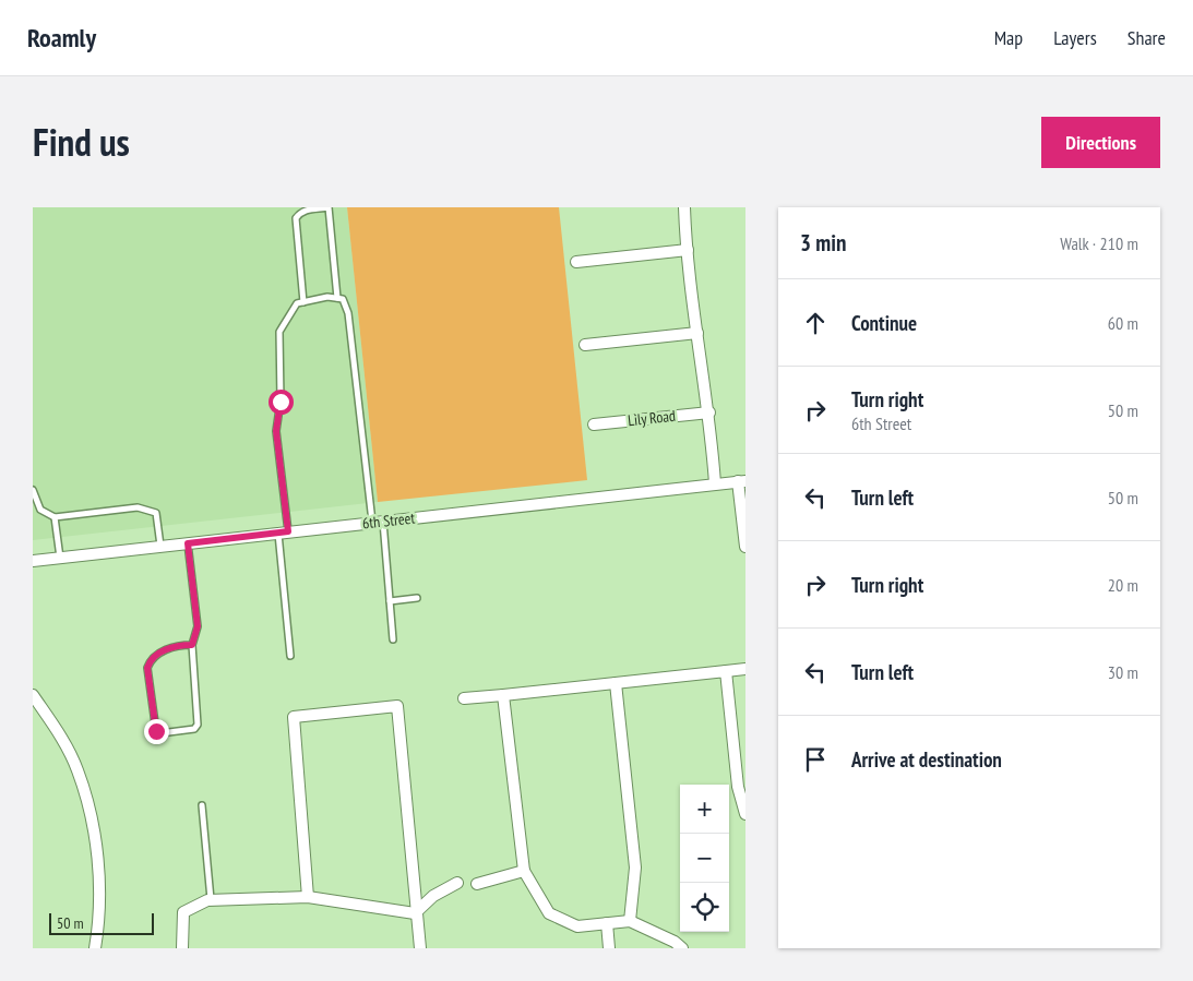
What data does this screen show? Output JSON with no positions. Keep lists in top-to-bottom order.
{
  "streets": {
    "street": ["Lily Road", "6th Street"]
  },
  "scale_bar": "50 m",
  "page": {
    "header": "Roamly",
    "nav": ["Map", "Layers", "Share"],
    "title": "Find us",
    "buttons": "Directions",
    "heading": ["3 min", "Walk · 210 m"],
    "list": [
      ["Continue", "60 m"],
      ["Turn right", "6th Street", "50 m"],
      ["Turn left", "50 m"],
      ["Turn right", "20 m"],
      ["Turn left", "30 m"],
      "Arrive at destination"
    ],
    "map_buttons": ["+", "−"],
    "scale": "50 m"
  }
}
